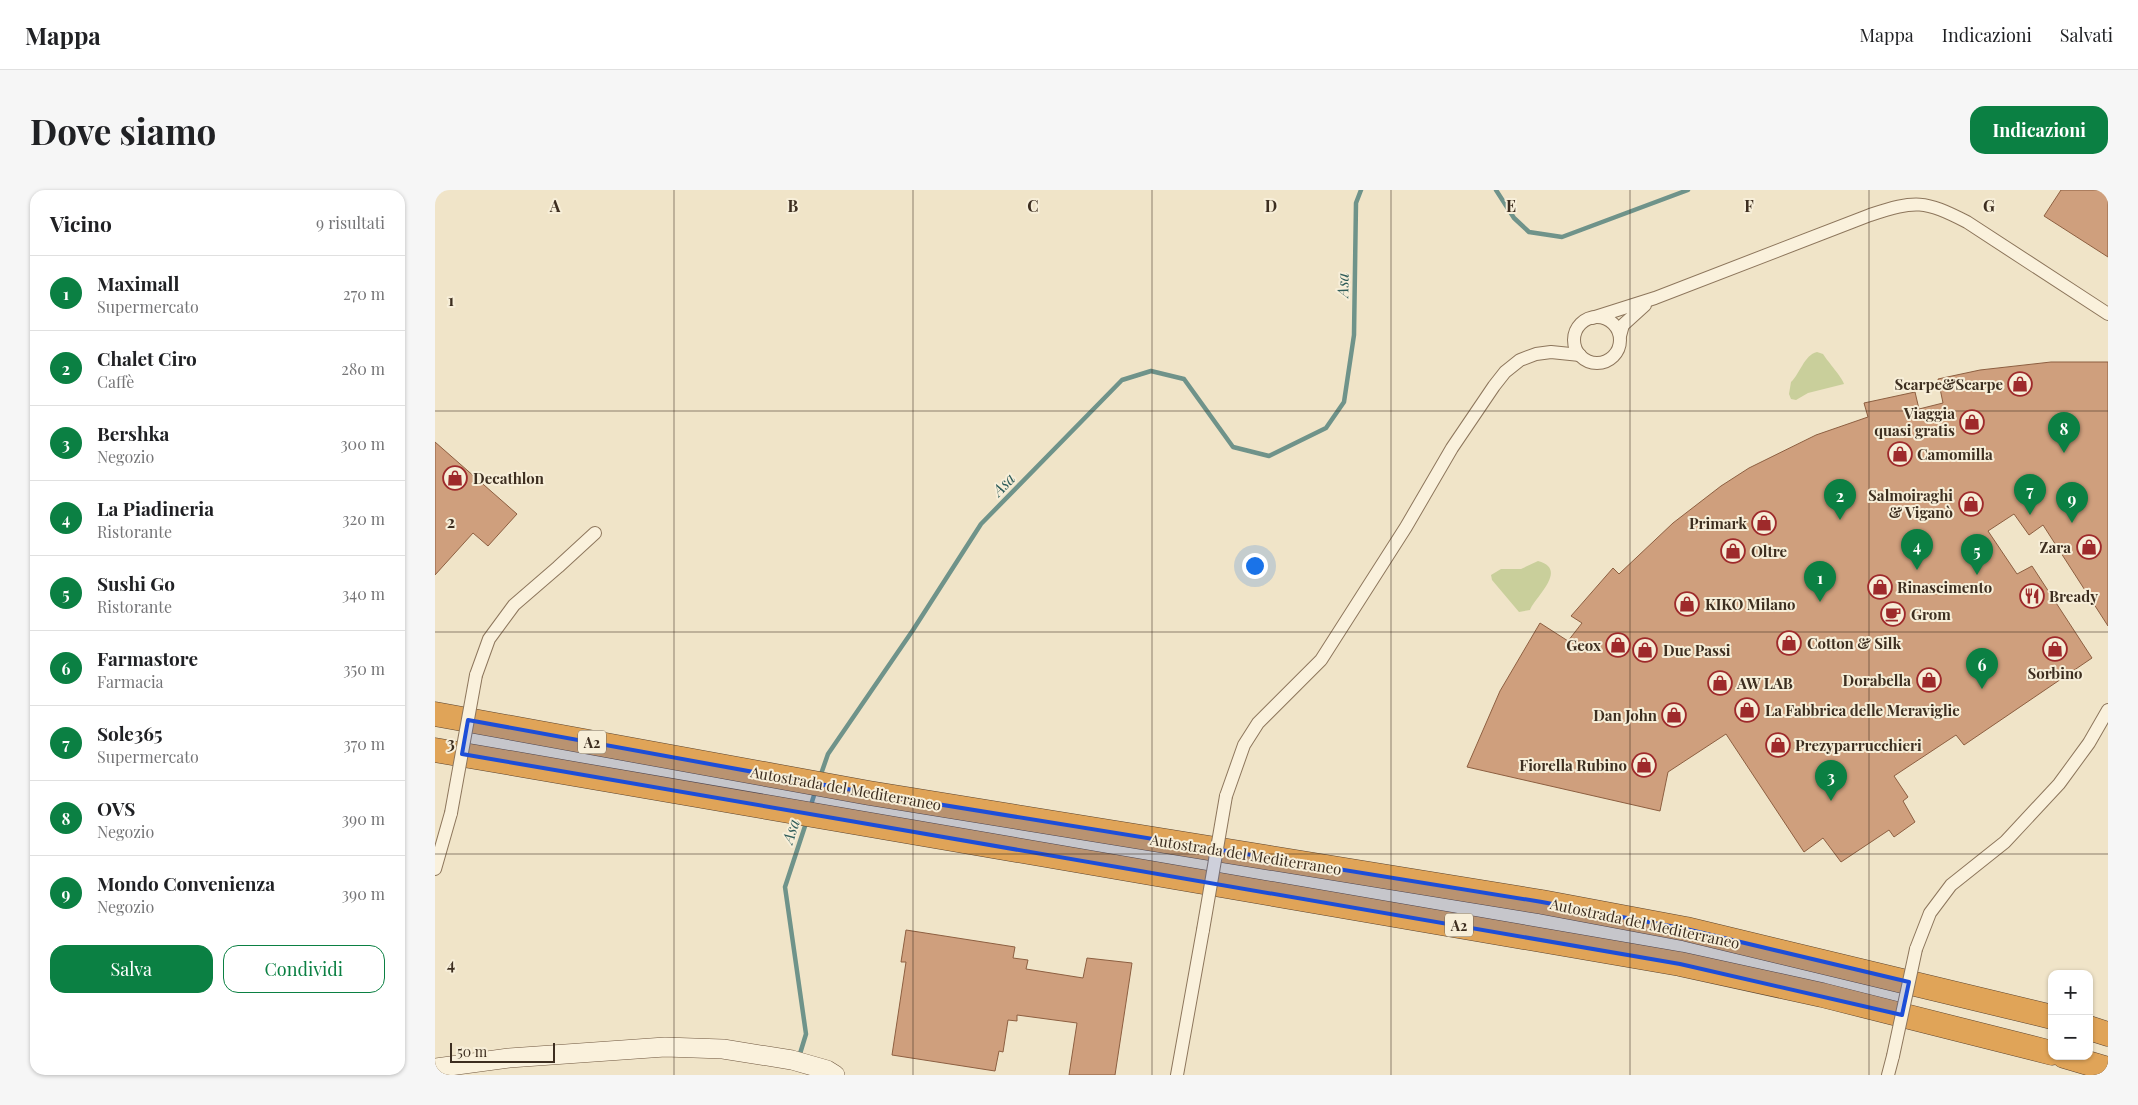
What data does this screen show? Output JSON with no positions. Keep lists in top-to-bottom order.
{
  "streets": {
    "highway": ["A2", "Autostrada del Mediterraneo"]
  },
  "water": ["Asa"],
  "places": {
    "shop": [
      "Scarpe&Scarpe",
      "Viaggia quasi gratis",
      "Camomilla",
      "Decathlon",
      "Salmoiraghi & Viganò",
      "Primark",
      "Zara",
      "Oltre",
      "Rinascimento",
      "KIKO Milano",
      "Cotton & Silk",
      "Geox",
      "Sorbino",
      "Due Passi",
      "Dorabella",
      "AW LAB",
      "La Fabbrica delle Meraviglie",
      "Dan John",
      "Prezyparrucchieri",
      "Fiorella Rubino"
    ],
    "restaurant": ["Bready"],
    "cafe": ["Grom"]
  },
  "scale_bar": "50 m",
  "page": {
    "header": "Mappa",
    "nav": ["Mappa", "Indicazioni", "Salvati"],
    "buttons": [
      "Indicazioni",
      ["Salva", "Condividi"]
    ],
    "title": "Dove siamo",
    "heading": ["Vicino", "9 risultati"],
    "list": [
      {
        "mark": "1",
        "name": "Maximall",
        "note": "Supermercato",
        "value": "270 m"
      },
      {
        "mark": "2",
        "name": "Chalet Ciro",
        "note": "Caffè",
        "value": "280 m"
      },
      {
        "mark": "3",
        "name": "Bershka",
        "note": "Negozio",
        "value": "300 m"
      },
      {
        "mark": "4",
        "name": "La Piadineria",
        "note": "Ristorante",
        "value": "320 m"
      },
      {
        "mark": "5",
        "name": "Sushi Go",
        "note": "Ristorante",
        "value": "340 m"
      },
      {
        "mark": "6",
        "name": "Farmastore",
        "note": "Farmacia",
        "value": "350 m"
      },
      {
        "mark": "7",
        "name": "Sole365",
        "note": "Supermercato",
        "value": "370 m"
      },
      {
        "mark": "8",
        "name": "OVS",
        "note": "Negozio",
        "value": "390 m"
      },
      {
        "mark": "9",
        "name": "Mondo Convenienza",
        "note": "Negozio",
        "value": "390 m"
      }
    ],
    "pins": [
      "8",
      "7",
      "2",
      "9",
      "4",
      "5",
      "1",
      "6",
      "3"
    ],
    "map_buttons": ["+", "−"],
    "scale": "50 m"
  },
  "grid": {
    "columns": [
      "A",
      "B",
      "C",
      "D",
      "E",
      "F",
      "G"
    ],
    "rows": [
      "1",
      "2",
      "3",
      "4"
    ]
  }
}
